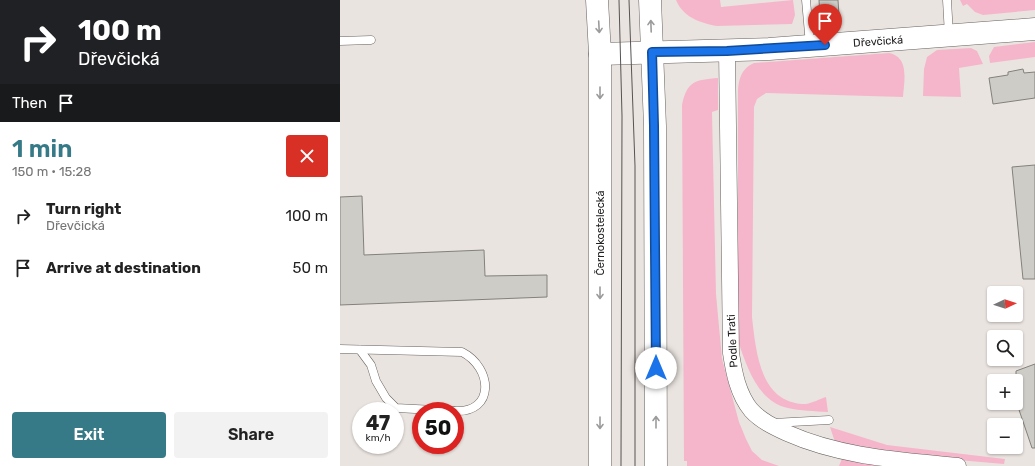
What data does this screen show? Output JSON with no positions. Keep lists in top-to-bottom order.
{
  "streets": {
    "main road": ["Dřevčická", "Černokostelecká"],
    "street": ["Podle Trati"]
  },
  "crossings": [
    ["Dřevčická", "Černokostelecká"],
    ["Dřevčická", "Podle Trati"]
  ],
  "north": "right",
  "page": {
    "turn": ["100 m", "Dřevčická"],
    "then": "Then",
    "heading": ["1 min", "150 m · 15:28"],
    "list": [
      {
        "name": "Turn right",
        "note": "Dřevčická",
        "value": "100 m"
      },
      {
        "name": "Arrive at destination",
        "value": "50 m"
      }
    ],
    "map_buttons": ["+", "−"],
    "speed": "47 km/h",
    "limit": "50",
    "buttons": ["Exit", "Share"]
  }
}
